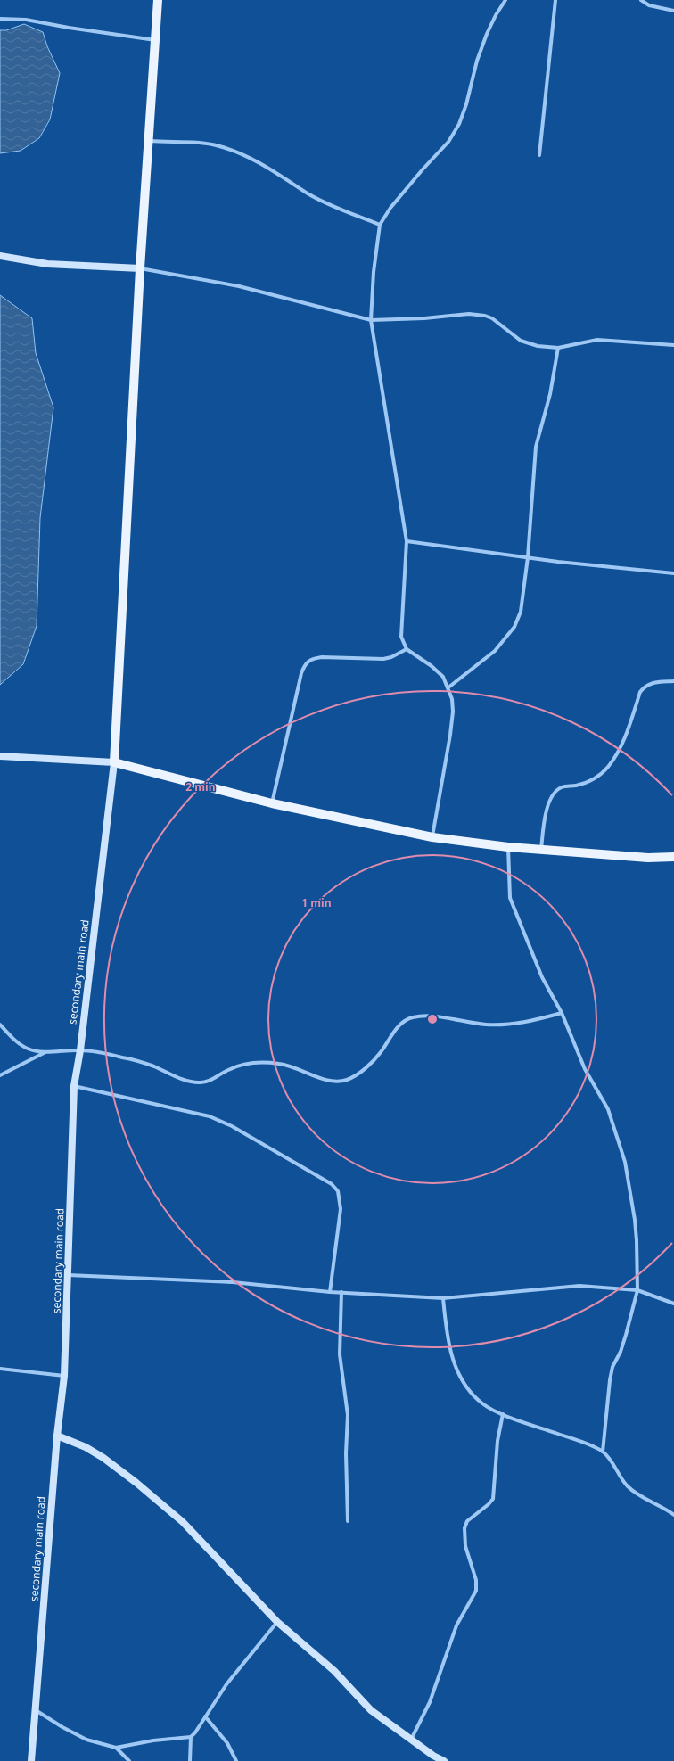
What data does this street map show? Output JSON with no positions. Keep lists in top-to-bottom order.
{
  "streets": {
    "main road": ["secondary main road"]
  },
  "rings": ["2 min", "1 min"]
}
